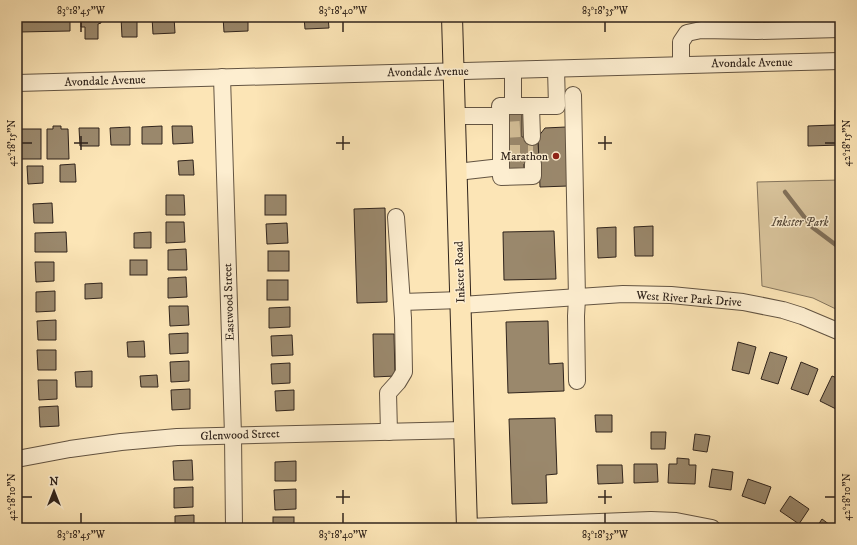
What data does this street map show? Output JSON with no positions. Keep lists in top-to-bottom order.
{
  "streets": {
    "main road": ["Inkster Road"],
    "street": [
      "Avondale Avenue",
      "West River Park Drive",
      "Eastwood Street",
      "Glenwood Street"
    ]
  },
  "crossings": [
    ["Avondale Avenue", "Inkster Road"],
    ["Avondale Avenue", "Eastwood Street"],
    ["Inkster Road", "West River Park Drive"],
    ["Inkster Road", "Glenwood Street"],
    ["Eastwood Street", "Glenwood Street"]
  ],
  "parks": ["Inkster Park"],
  "places": ["Marathon"],
  "north": "top",
  "coordinates": [
    "83°18'45\"W",
    "83°18'40\"W",
    "83°18'35\"W",
    "42°18'15\"N",
    "42°18'10\"N"
  ]
}
